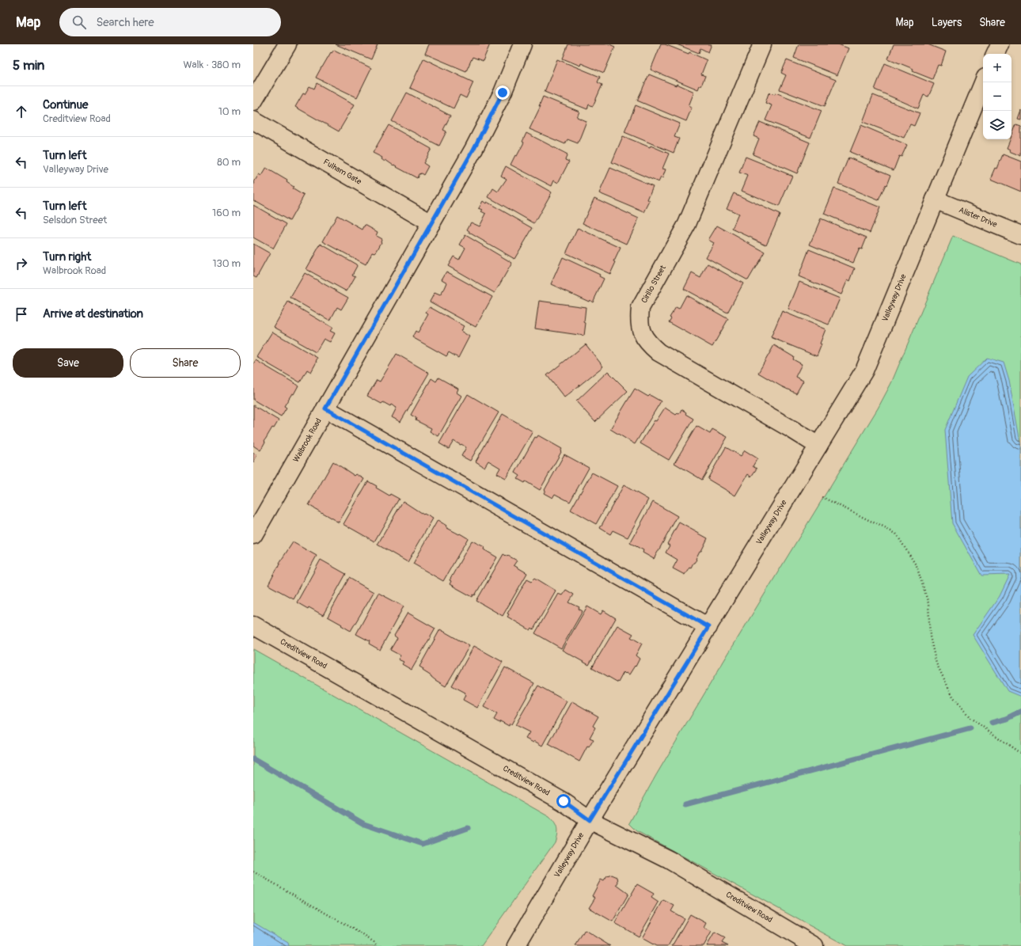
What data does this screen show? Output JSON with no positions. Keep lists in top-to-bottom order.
{
  "streets": {
    "street": [
      "Fulham Gate",
      "Alister Drive",
      "Cirillo Street",
      "Valleyway Drive",
      "Walbrook Road",
      "Creditview Road"
    ]
  },
  "crossings": [
    ["Fulham Gate", "Walbrook Road"],
    ["Alister Drive", "Valleyway Drive"],
    ["Cirillo Street", "Valleyway Drive"],
    ["Valleyway Drive", "Creditview Road"]
  ],
  "page": {
    "header": "Map",
    "search": "Search here",
    "nav": ["Map", "Layers", "Share"],
    "heading": ["5 min", "Walk · 380 m"],
    "map_buttons": ["+", "−"],
    "list": [
      ["Continue", "Creditview Road", "10 m"],
      ["Turn left", "Valleyway Drive", "80 m"],
      ["Turn left", "Selsdon Street", "160 m"],
      ["Turn right", "Walbrook Road", "130 m"],
      "Arrive at destination"
    ],
    "buttons": ["Save", "Share"]
  }
}
